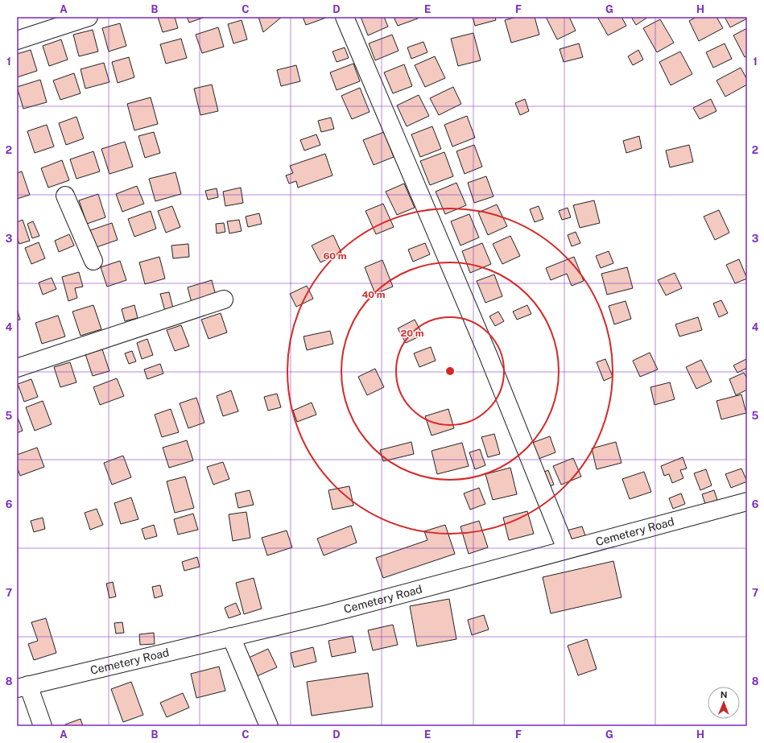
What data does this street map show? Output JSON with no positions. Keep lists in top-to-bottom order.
{
  "streets": {
    "street": ["Cemetery Road"]
  },
  "north": "top",
  "grid": {
    "columns": [
      "A",
      "B",
      "C",
      "D",
      "E",
      "F",
      "G",
      "H"
    ],
    "rows": [
      "1",
      "2",
      "3",
      "4",
      "5",
      "6",
      "7",
      "8"
    ]
  },
  "rings": ["60 m", "40 m", "20 m"]
}
